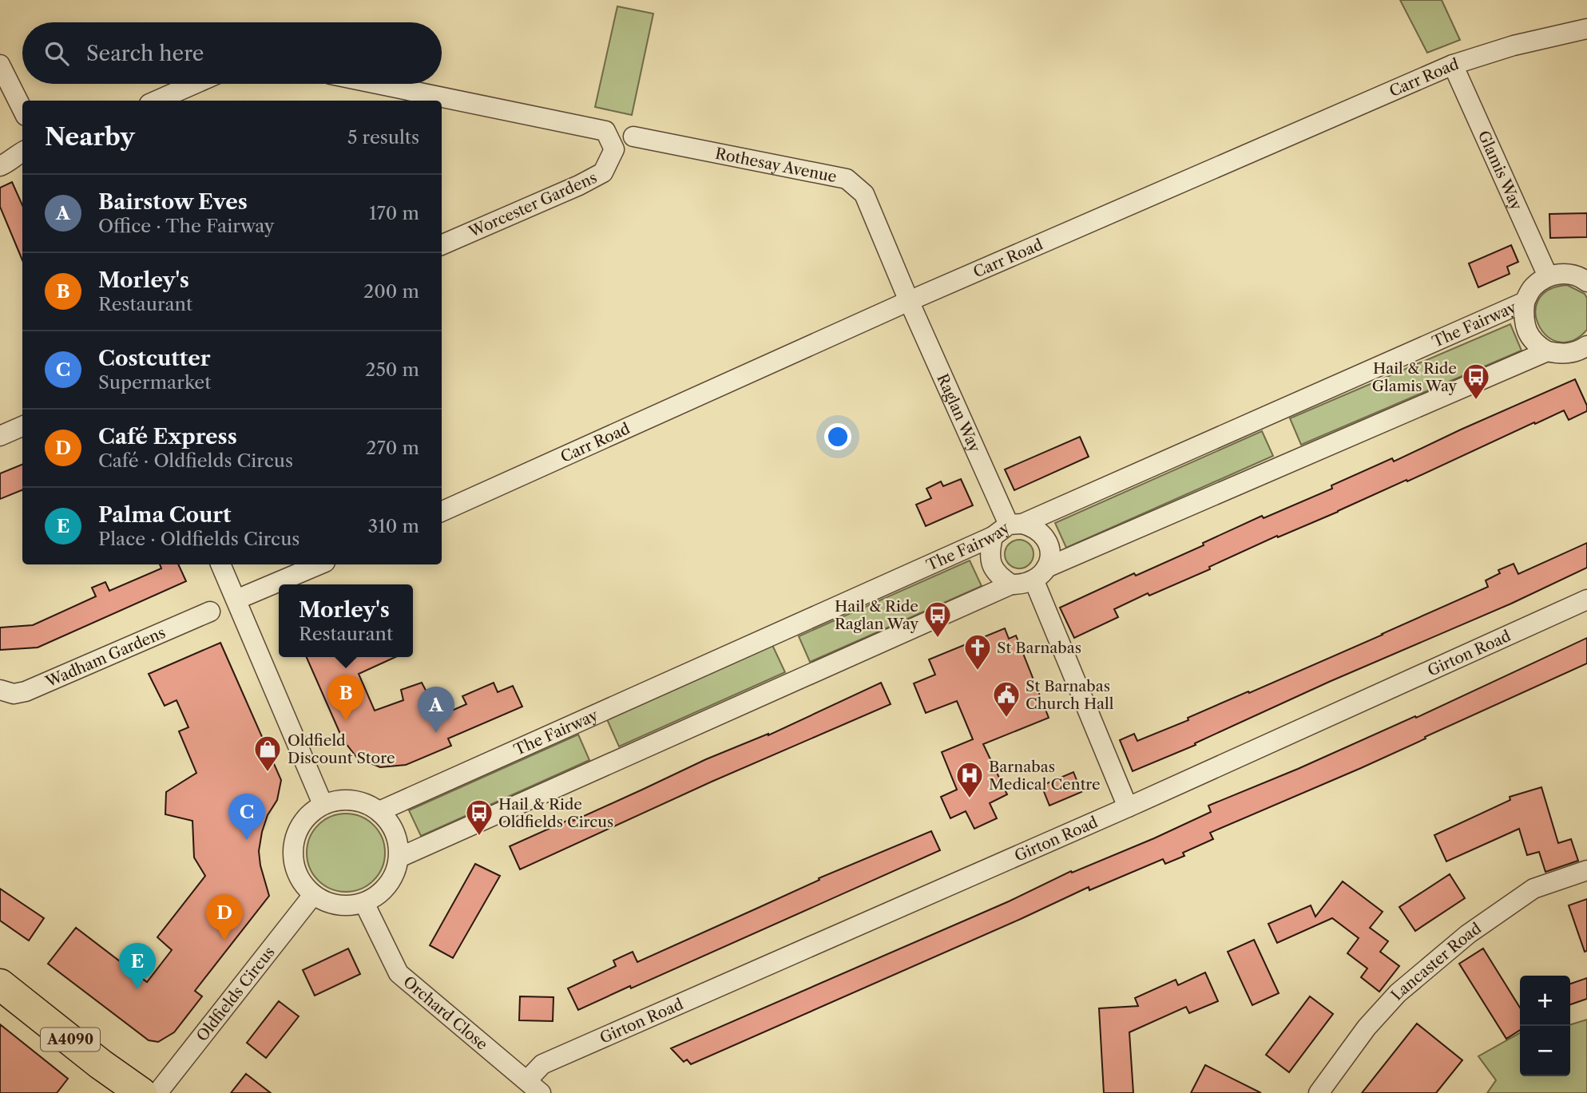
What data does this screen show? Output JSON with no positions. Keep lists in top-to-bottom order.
{
  "streets": {
    "main road": ["A4090"],
    "street": [
      "Carr Road",
      "Rothesay Avenue",
      "Glamis Way",
      "Worcester Gardens",
      "The Fairway",
      "Raglan Way",
      "Girton Road",
      "Wadham Gardens",
      "Lancaster Road",
      "Oldfields Circus",
      "Orchard Close"
    ]
  },
  "crossings": [
    ["Carr Road", "Rothesay Avenue"],
    ["Carr Road", "Glamis Way"],
    ["Carr Road", "Raglan Way"],
    ["Rothesay Avenue", "Raglan Way"],
    ["Glamis Way", "The Fairway"],
    ["The Fairway", "Raglan Way"],
    ["The Fairway", "Oldfields Circus"],
    ["The Fairway", "Orchard Close"],
    ["Girton Road", "Orchard Close"],
    ["Oldfields Circus", "Orchard Close"]
  ],
  "places": {
    "bus stop": ["Hail & Ride Glamis Way", "Hail & Ride Raglan Way", "Hail & Ride Oldfields Circus"],
    "church": ["St Barnabas"],
    "public building": ["St Barnabas Church Hall"],
    "shop": ["Oldfield Discount Store"],
    "hospital": ["Barnabas Medical Centre"]
  },
  "page": {
    "search": "Search here",
    "heading": ["Nearby", "5 results"],
    "list": [
      {
        "mark": "A",
        "name": "Bairstow Eves",
        "note": "Office · The Fairway",
        "value": "170 m"
      },
      {
        "mark": "B",
        "name": "Morley's",
        "note": "Restaurant",
        "value": "200 m"
      },
      {
        "mark": "C",
        "name": "Costcutter",
        "note": "Supermarket",
        "value": "250 m"
      },
      {
        "mark": "D",
        "name": "Café Express",
        "note": "Café · Oldfields Circus",
        "value": "270 m"
      },
      {
        "mark": "E",
        "name": "Palma Court",
        "note": "Place · Oldfields Circus",
        "value": "310 m"
      }
    ],
    "popup": ["Morley's", "Restaurant"],
    "pins": [
      "B",
      "A",
      "C",
      "D",
      "E"
    ],
    "map_buttons": ["+", "−"]
  }
}
